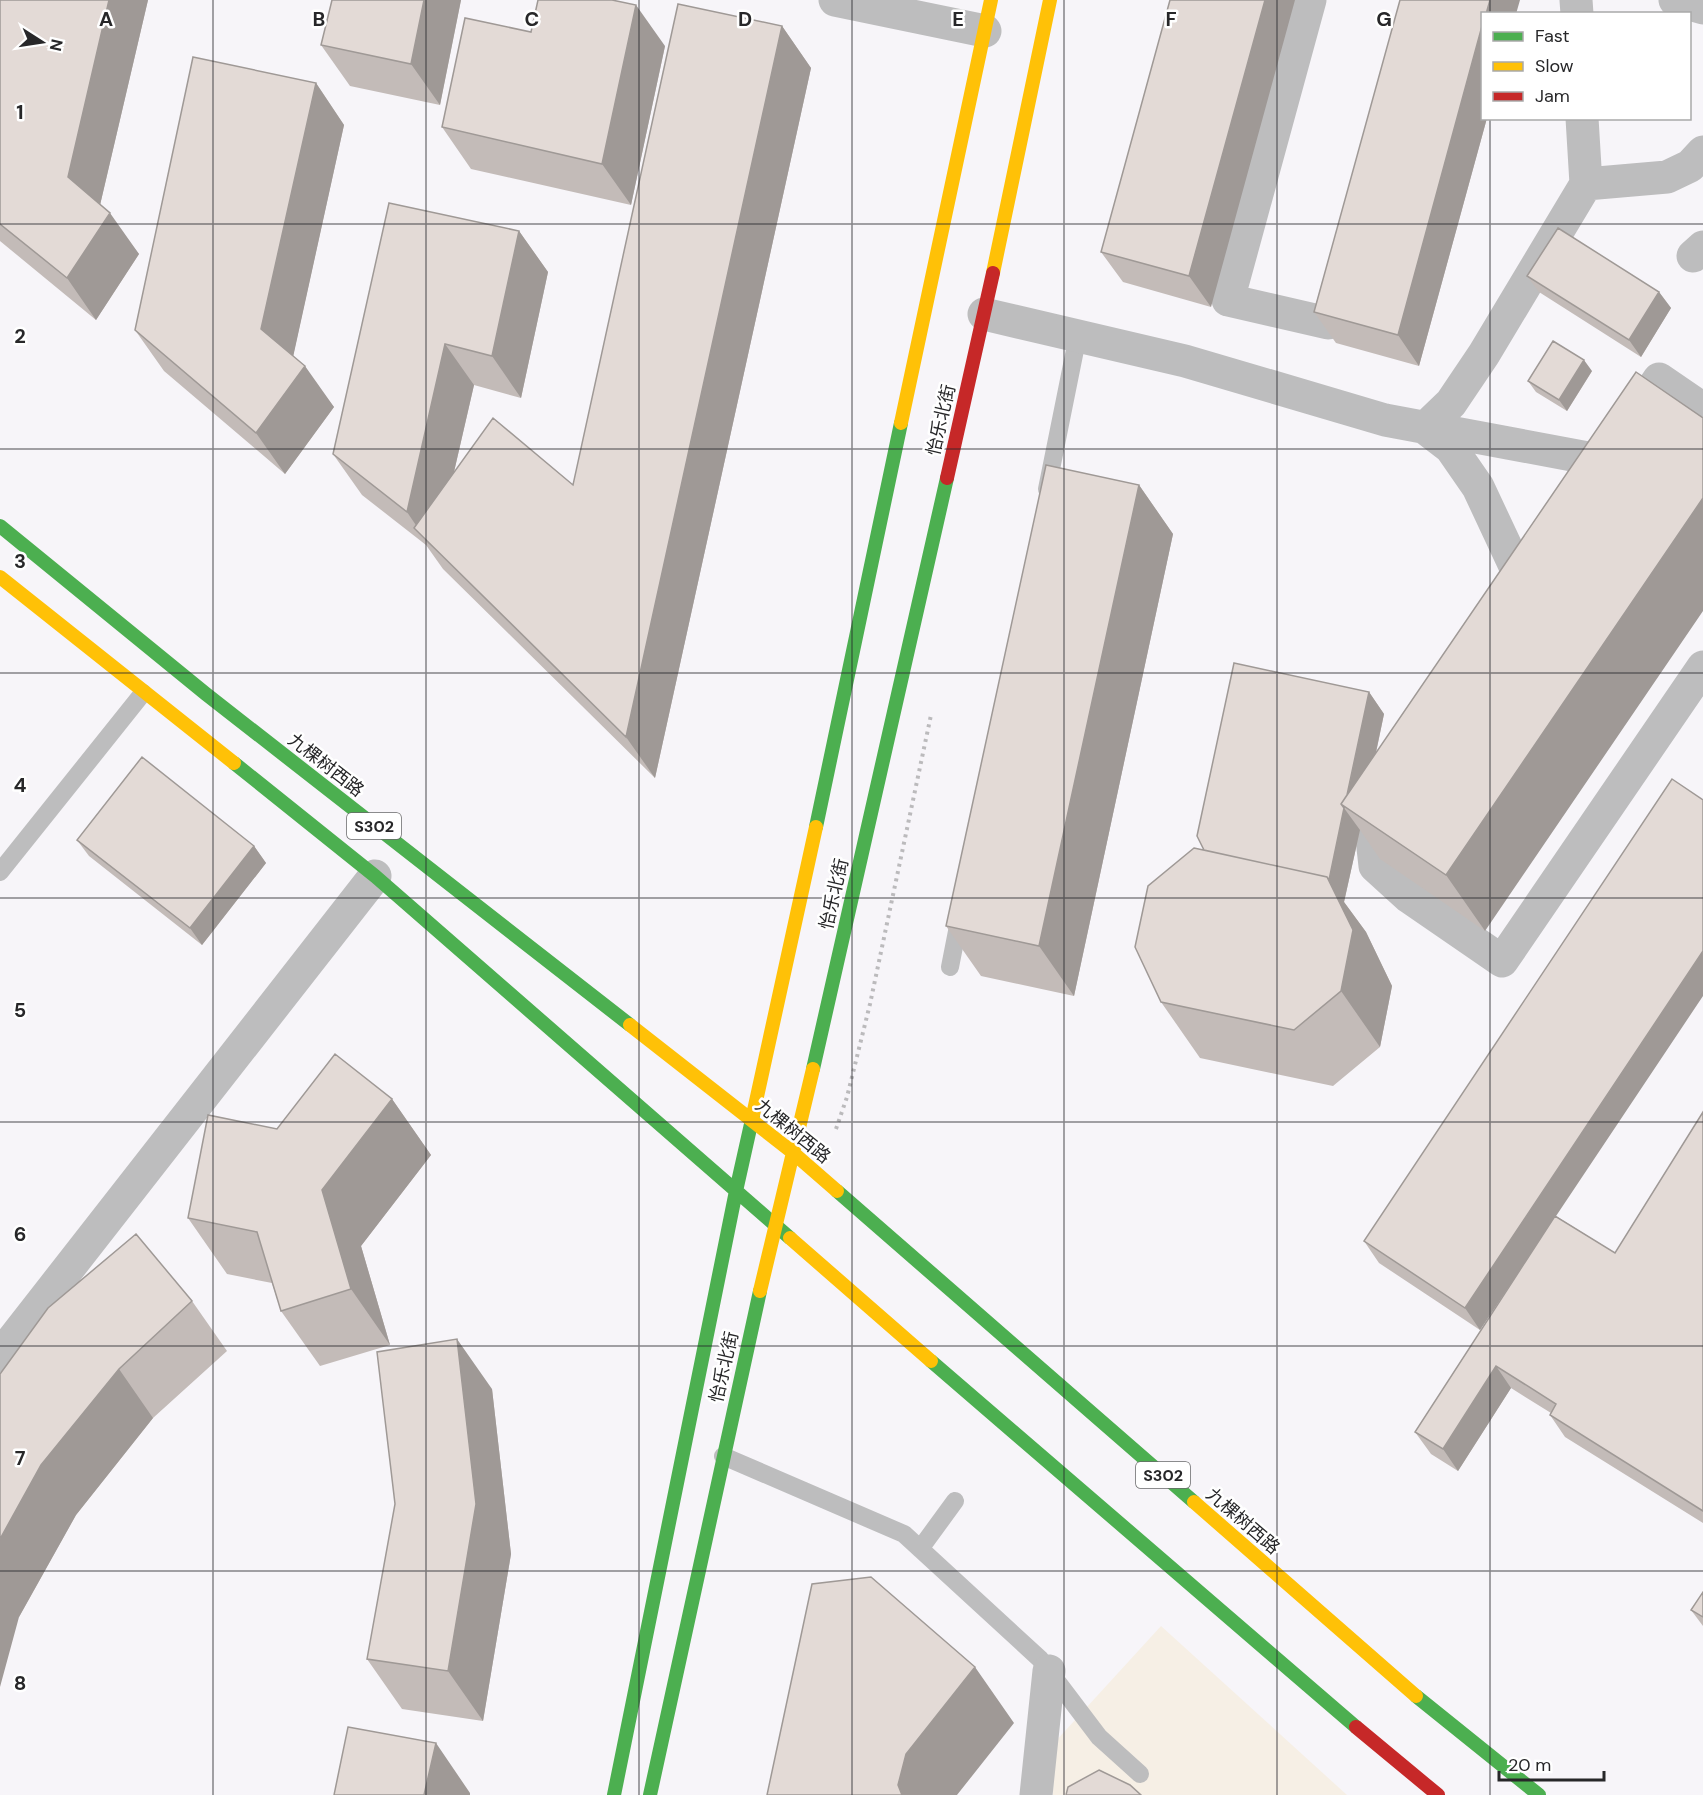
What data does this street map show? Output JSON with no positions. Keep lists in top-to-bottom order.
{
  "streets": {
    "main road": ["怡乐北街", "九棵树西路", "S302"]
  },
  "crossings": [
    ["怡乐北街", "九棵树西路"],
    ["怡乐北街", "S302"]
  ],
  "legend": ["Fast", "Slow", "Jam"],
  "scale_bar": "20 m",
  "north": "right",
  "grid": {
    "columns": [
      "A",
      "B",
      "C",
      "D",
      "E",
      "F",
      "G"
    ],
    "rows": [
      "1",
      "2",
      "3",
      "4",
      "5",
      "6",
      "7",
      "8"
    ]
  }
}
